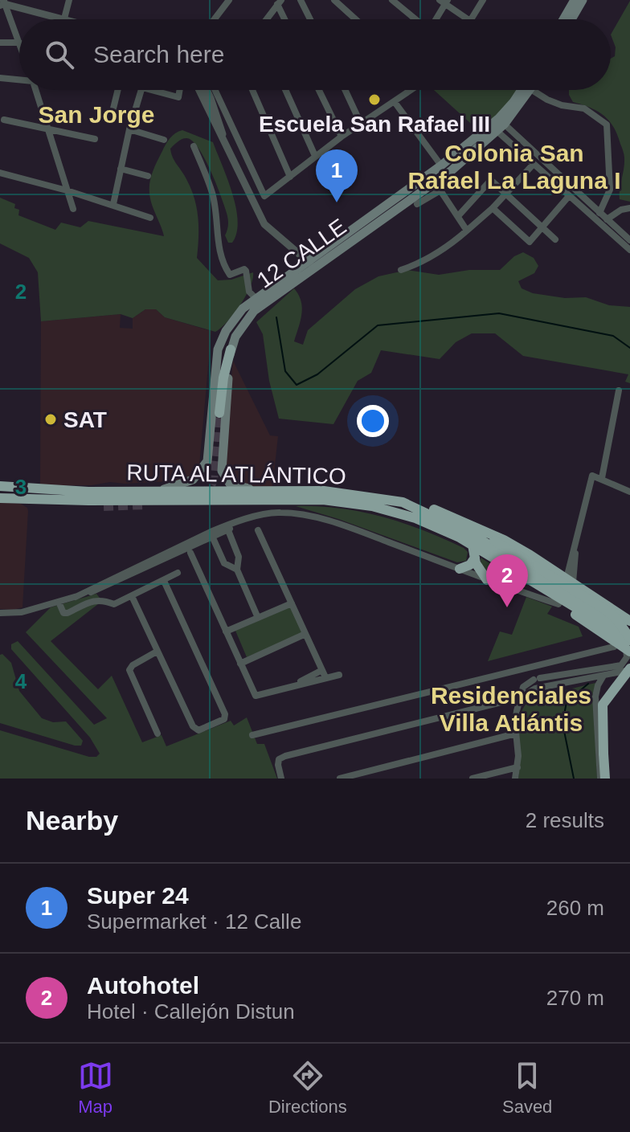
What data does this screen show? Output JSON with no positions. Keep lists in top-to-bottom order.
{
  "streets": {
    "highway": ["RUTA AL ATLÁNTICO"],
    "main road": ["12 CALLE"]
  },
  "crossings": [
    ["12 CALLE", "RUTA AL ATLÁNTICO"]
  ],
  "districts": ["San Jorge", "Colonia San Rafael La Laguna I", "Residenciales Villa Atlántis"],
  "places": ["Escuela San Rafael III", "SAT"],
  "page": {
    "search": "Search here",
    "pins": ["1", "2"],
    "heading": ["Nearby", "2 results"],
    "list": [
      {
        "mark": "1",
        "name": "Super 24",
        "note": "Supermarket · 12 Calle",
        "value": "260 m"
      },
      {
        "mark": "2",
        "name": "Autohotel",
        "note": "Hotel · Callejón Distun",
        "value": "270 m"
      }
    ],
    "nav": ["Map", "Directions", "Saved"]
  },
  "grid": {
    "rows": ["2", "3", "4"]
  }
}
